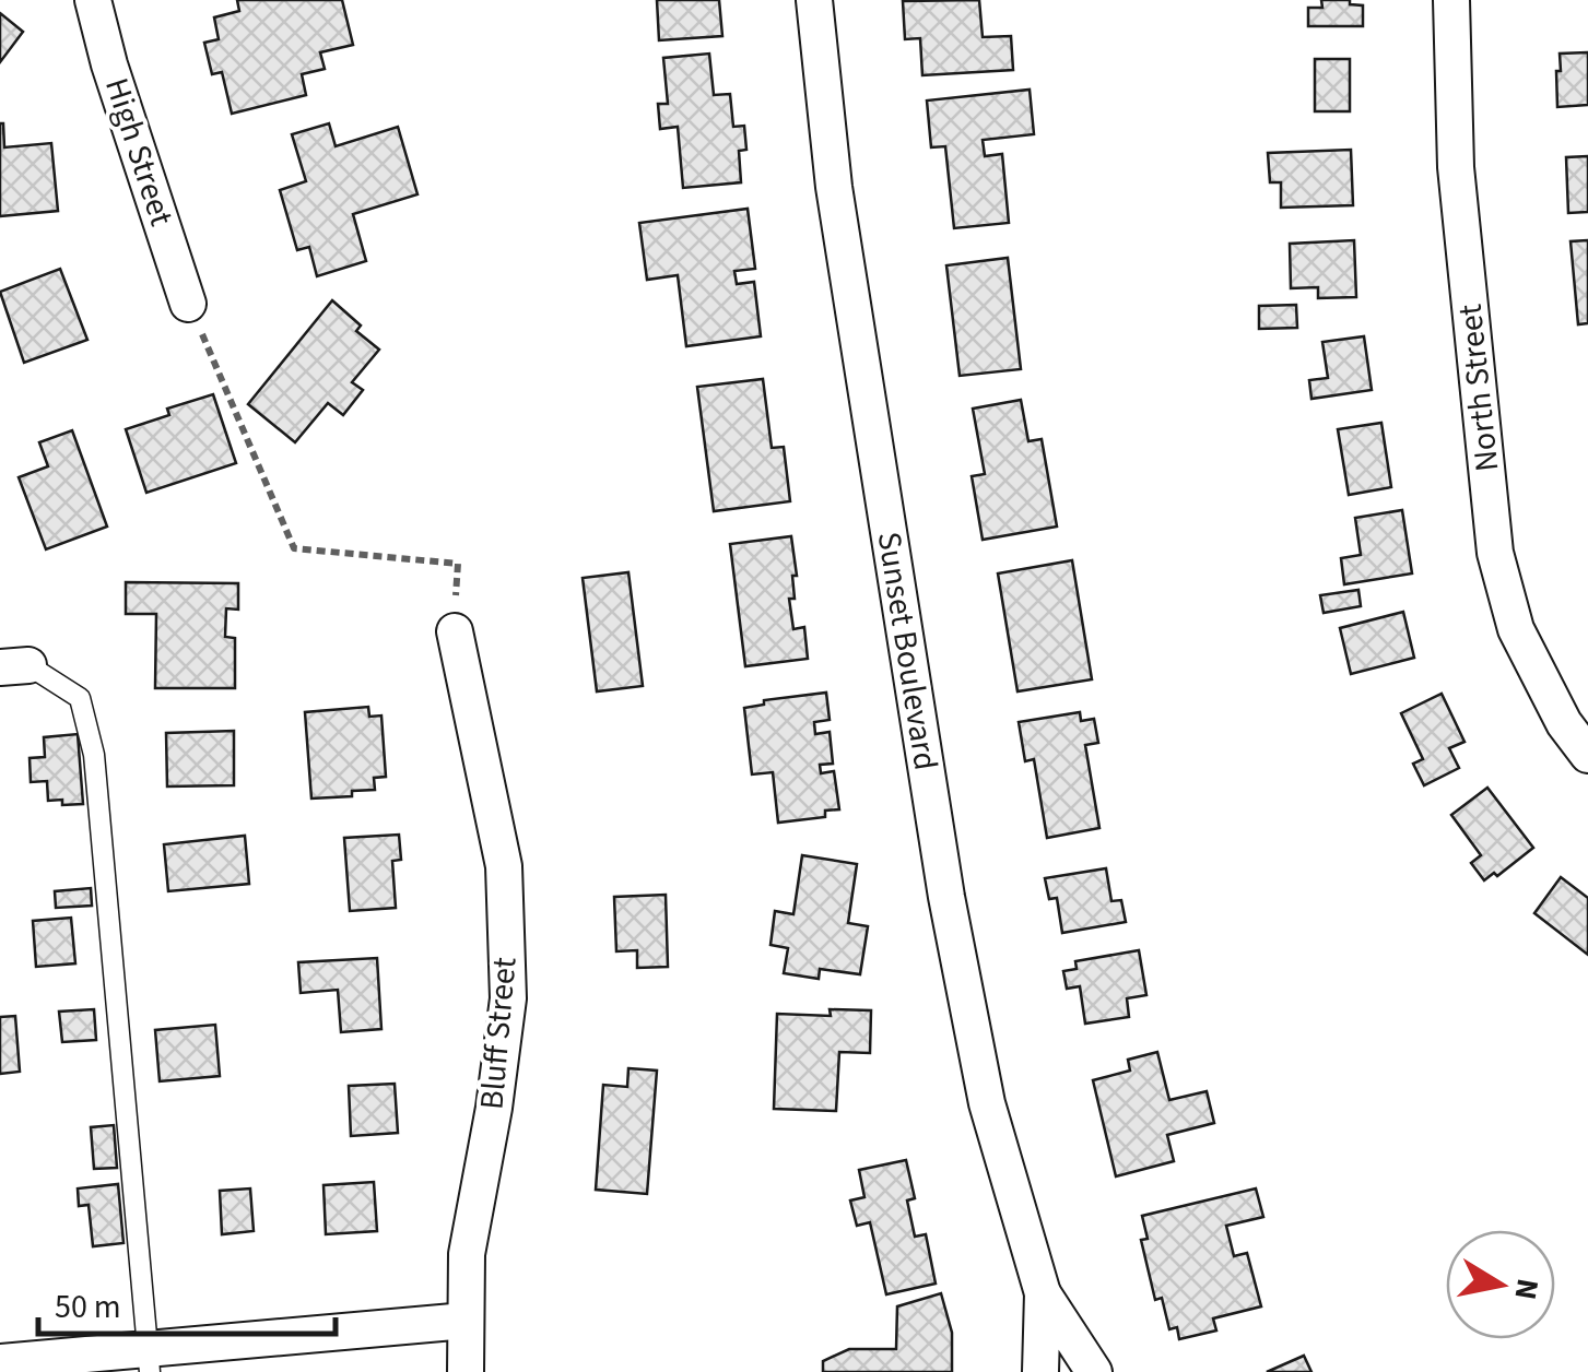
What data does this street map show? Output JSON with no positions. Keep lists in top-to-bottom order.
{
  "streets": {
    "street": [
      "High Street",
      "North Street",
      "Sunset Boulevard",
      "Bluff Street"
    ]
  },
  "scale_bar": "50 m",
  "north": "right"
}
